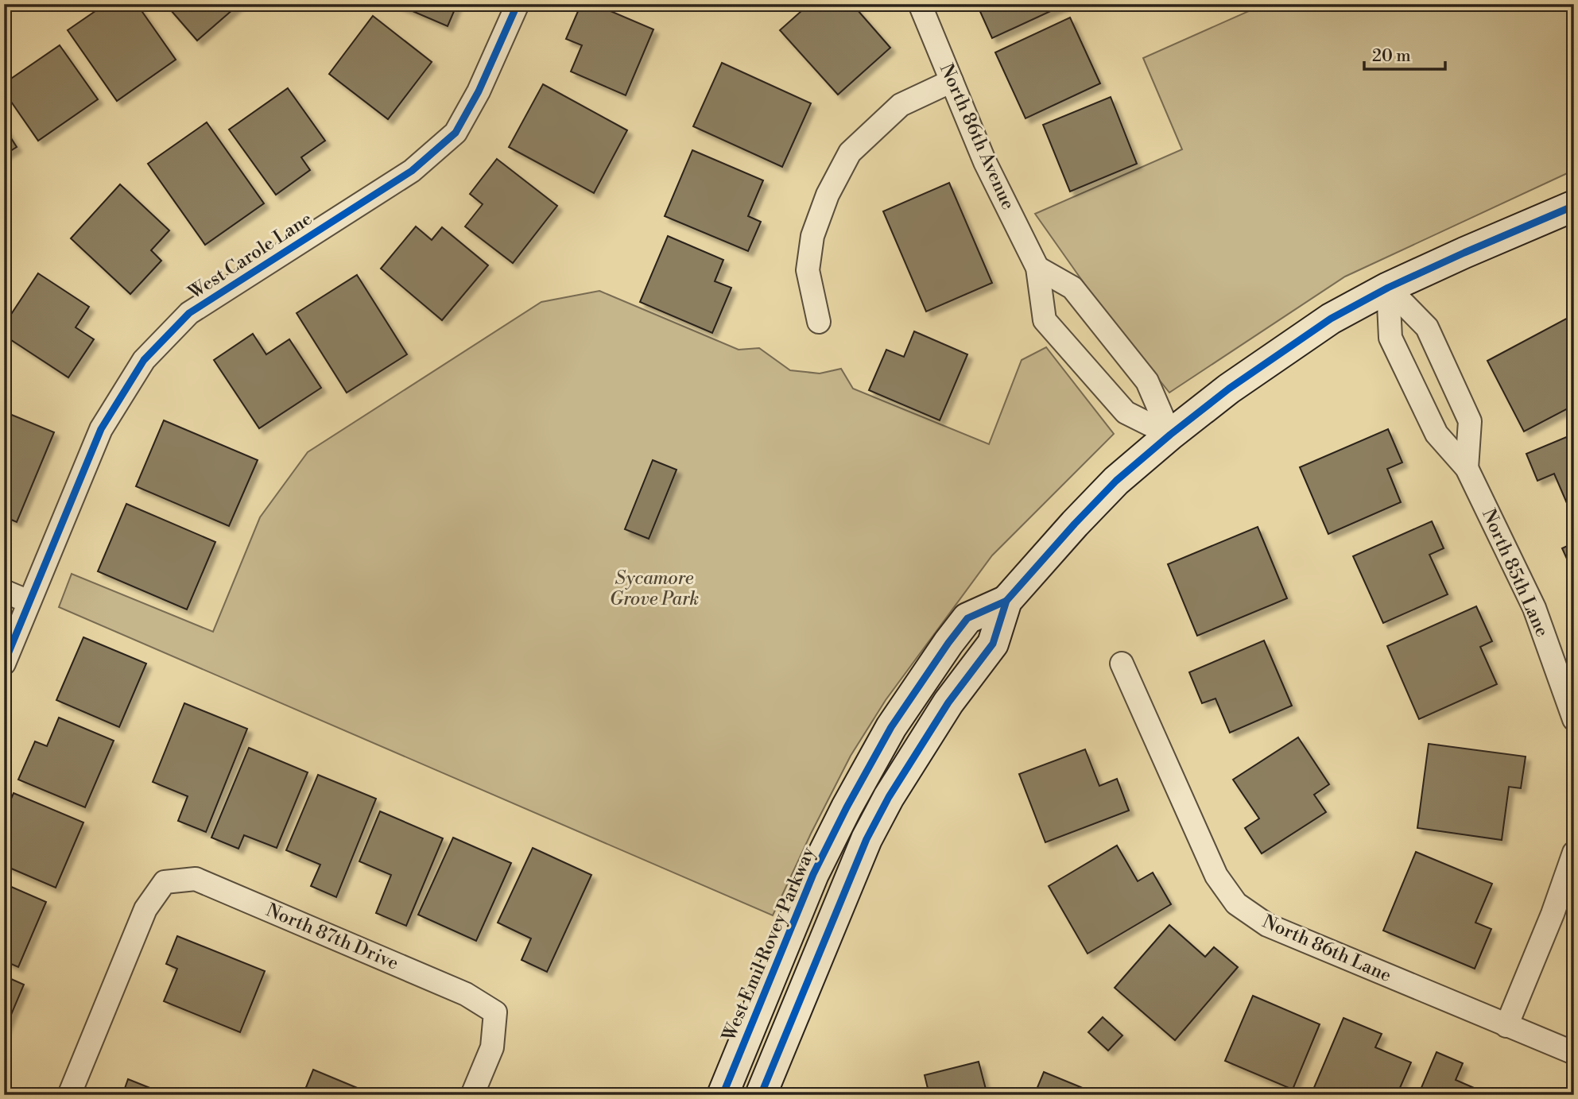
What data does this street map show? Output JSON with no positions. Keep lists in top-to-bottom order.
{
  "streets": {
    "street": [
      "North 86th Avenue",
      "West Carole Lane",
      "North 85th Lane",
      "North 87th Drive",
      "West Emil Rovey Parkway",
      "North 86th Lane"
    ]
  },
  "crossings": [
    ["North 86th Avenue", "West Emil Rovey Parkway"],
    ["North 85th Lane", "West Emil Rovey Parkway"]
  ],
  "parks": ["Sycamore Grove Park"],
  "scale_bar": "20 m"
}
